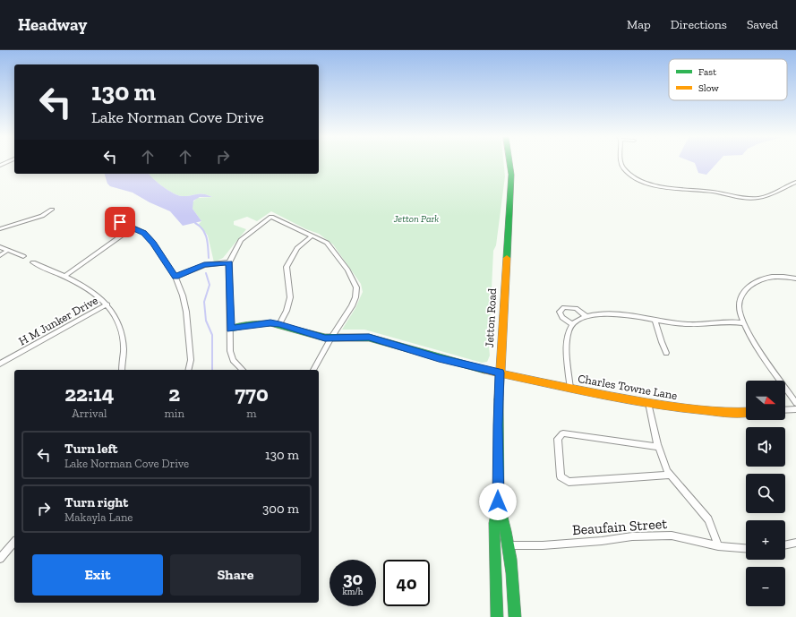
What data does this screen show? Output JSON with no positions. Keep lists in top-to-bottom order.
{
  "streets": {
    "street": [
      "Jetton Road",
      "H M Junker Drive",
      "Charles Towne Lane",
      "Beaufain Street"
    ]
  },
  "crossings": [
    ["Jetton Road", "Charles Towne Lane"],
    ["Jetton Road", "Beaufain Street"]
  ],
  "parks": ["Jetton Park"],
  "legend": ["Fast", "Slow"],
  "north": "right",
  "page": {
    "header": "Headway",
    "nav": ["Map", "Directions", "Saved"],
    "turn": ["130 m", "Lake Norman Cove Drive"],
    "eta": [
      "22:14",
      "Arrival",
      "2",
      "min",
      "770",
      "m"
    ],
    "map_buttons": ["+", "−"],
    "list": [
      {
        "name": "Turn left",
        "note": "Lake Norman Cove Drive",
        "value": "130 m"
      },
      {
        "name": "Turn right",
        "note": "Makayla Lane",
        "value": "300 m"
      }
    ],
    "buttons": ["Exit", "Share"],
    "speed": "30 km/h",
    "limit": "40"
  }
}
